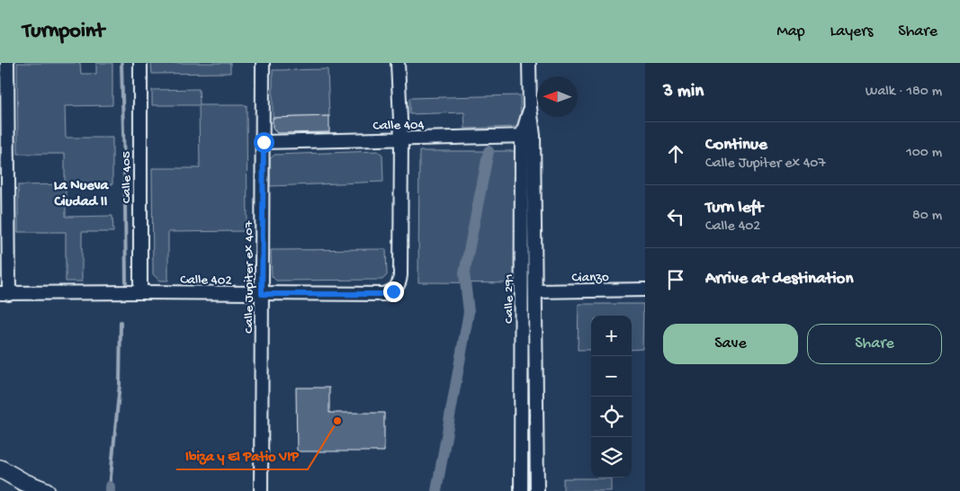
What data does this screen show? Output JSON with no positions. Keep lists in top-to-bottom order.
{
  "streets": {
    "street": [
      "Calle 404",
      "Calle 405",
      "Cianzo",
      "Calle Jupiter ex 407",
      "Calle 402",
      "Calle 291"
    ]
  },
  "crossings": [
    ["Calle 404", "Calle Jupiter ex 407"],
    ["Calle 404", "Calle 402"],
    ["Calle 404", "Calle 291"],
    ["Calle 405", "Calle 402"],
    ["Cianzo", "Calle 291"],
    ["Calle Jupiter ex 407", "Calle 402"]
  ],
  "districts": ["La Nueva Ciudad II"],
  "places": ["Ibiza y El Patio VIP"],
  "north": "left",
  "page": {
    "header": "Turnpoint",
    "nav": ["Map", "Layers", "Share"],
    "heading": ["3 min", "Walk · 180 m"],
    "list": [
      ["Continue", "Calle Jupiter ex 407", "100 m"],
      ["Turn left", "Calle 402", "80 m"],
      "Arrive at destination"
    ],
    "buttons": ["Save", "Share"],
    "map_buttons": ["+", "−"]
  }
}
